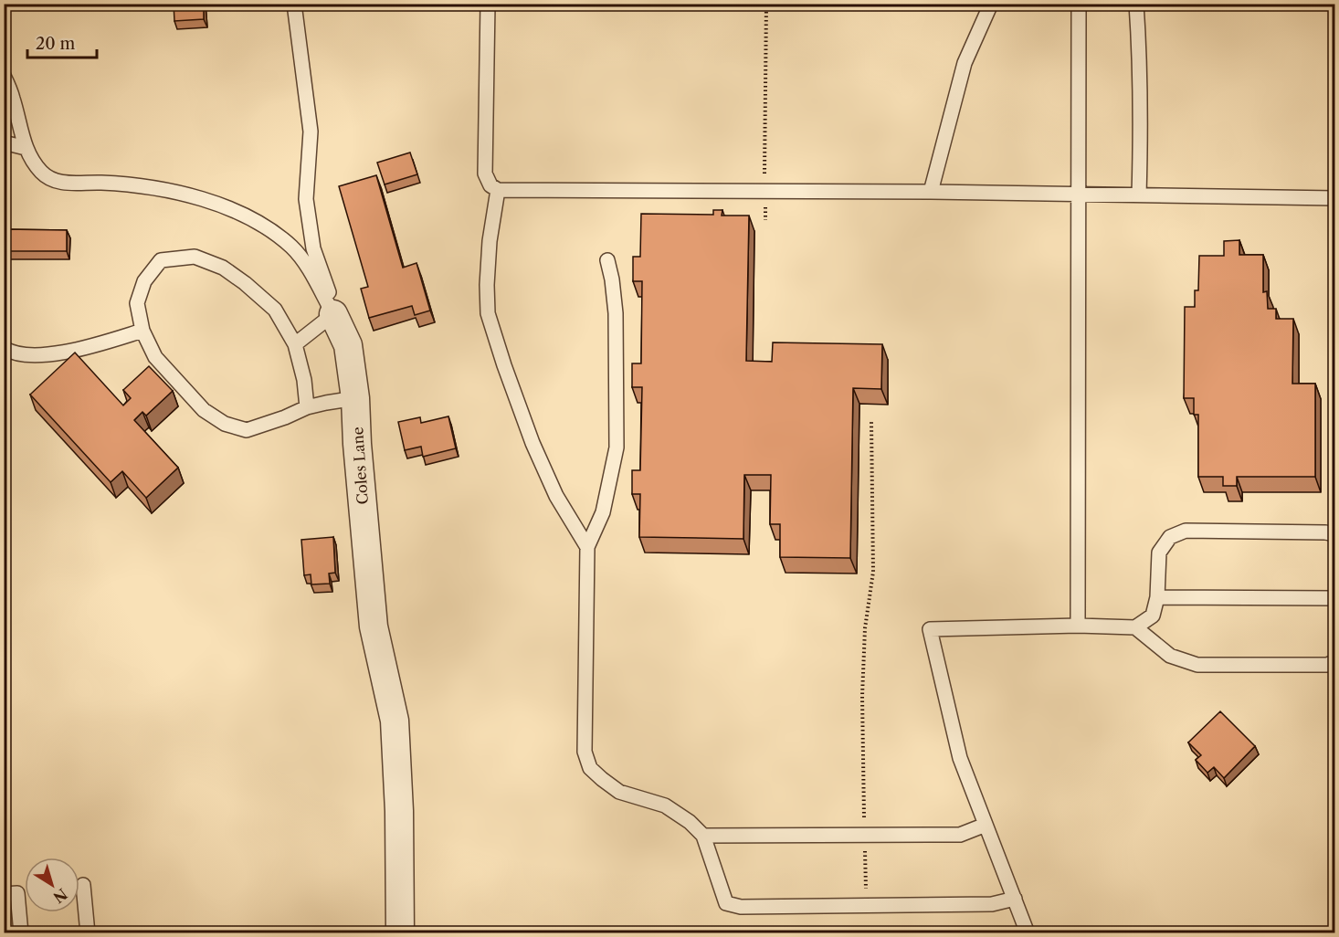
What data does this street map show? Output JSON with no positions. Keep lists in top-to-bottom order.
{
  "streets": {
    "street": ["Coles Lane"]
  },
  "scale_bar": "20 m",
  "north": "bottom right"
}
